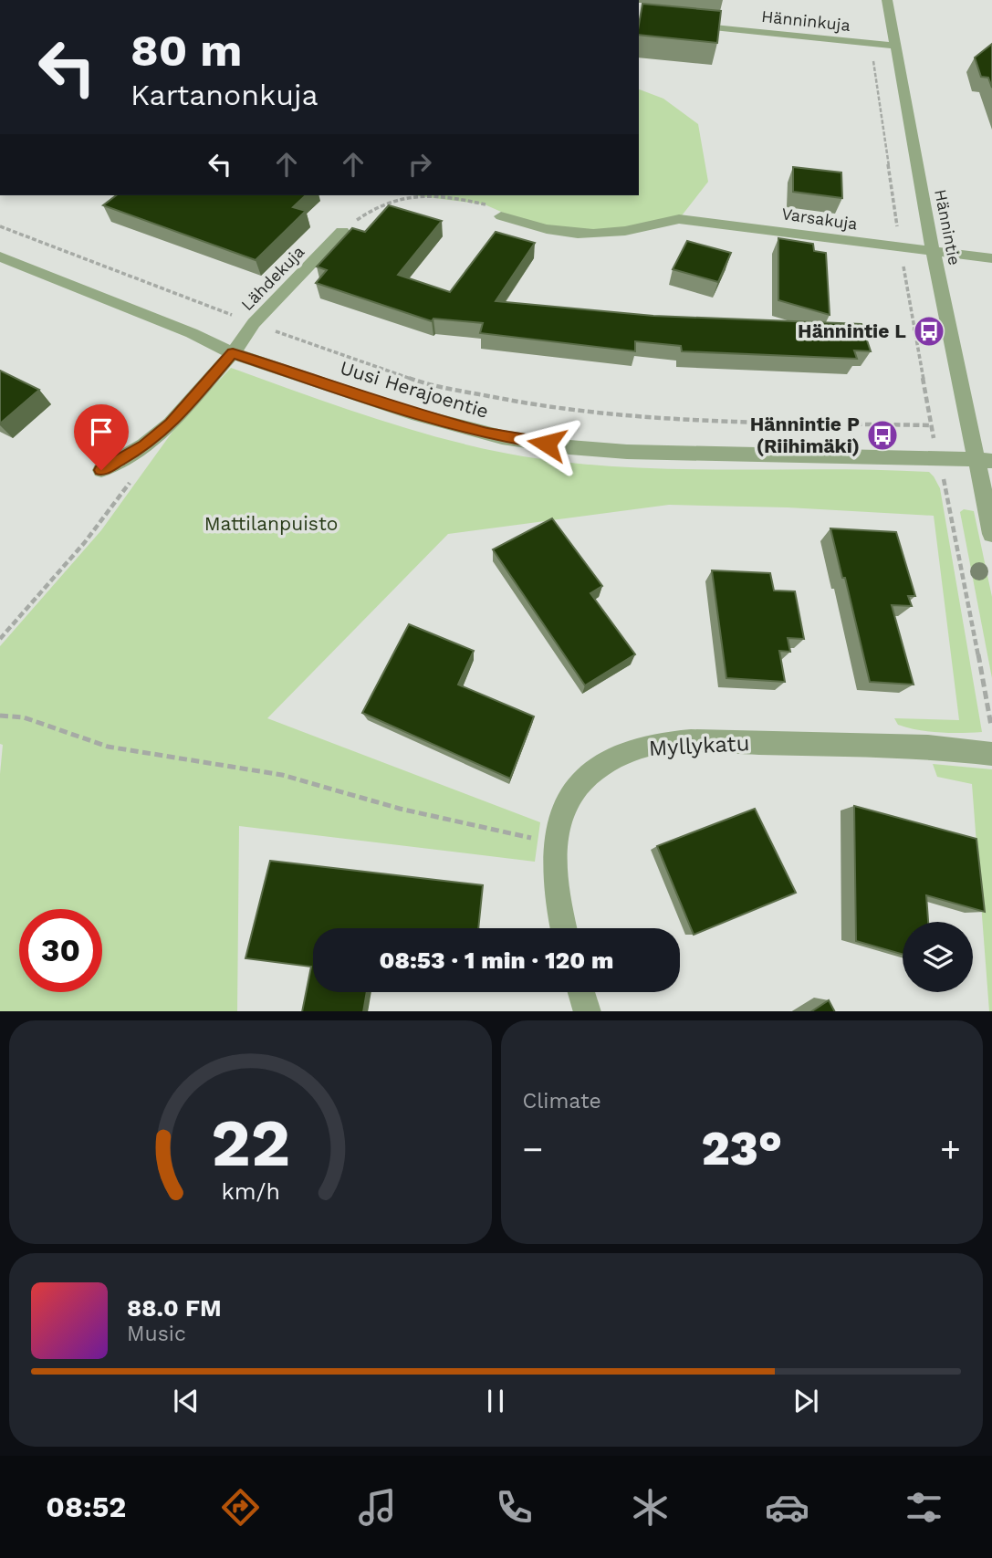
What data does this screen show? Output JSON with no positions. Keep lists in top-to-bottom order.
{
  "streets": {
    "street": [
      "Hänninkuja",
      "Varsakuja",
      "Hännintie",
      "Lähdekuja",
      "Uusi Herajoentie",
      "Myllykatu"
    ]
  },
  "crossings": [
    ["Hänninkuja", "Hännintie"],
    ["Varsakuja", "Hännintie"],
    ["Hännintie", "Uusi Herajoentie"],
    ["Lähdekuja", "Uusi Herajoentie"]
  ],
  "parks": ["Mattilanpuisto"],
  "places": {
    "bus stop": ["Hännintie L", "Hännintie P (Riihimäki)"]
  },
  "page": {
    "turn": ["80 m", "Kartanonkuja"],
    "limit": "30",
    "trip": "08:53 · 1 min · 120 m",
    "tile": "Climate",
    "heat": ["−", "23°", "+"],
    "song": ["88.0 FM", "Music"],
    "tabs": "08:52",
    "gauge": ["22", "km/h"]
  }
}
